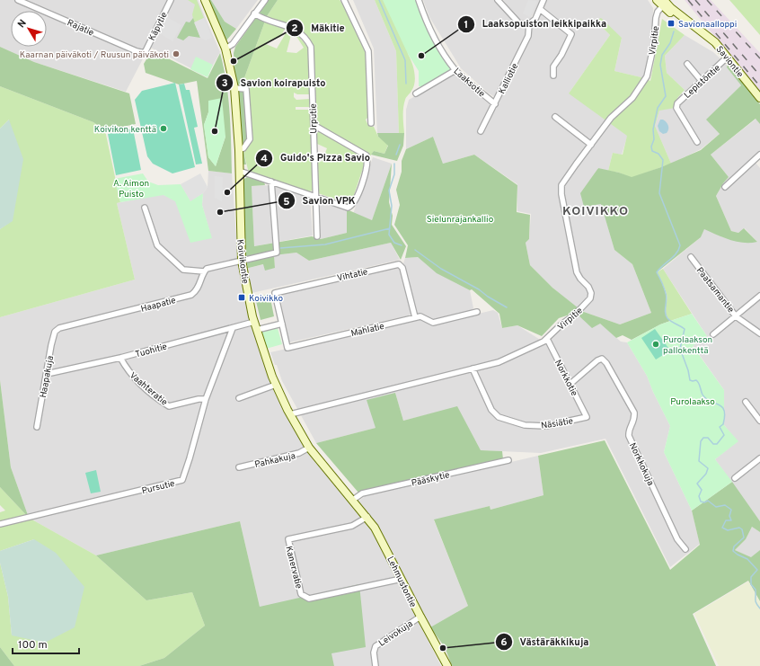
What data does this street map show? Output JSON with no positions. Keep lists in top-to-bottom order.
{
  "streets": {
    "main road": ["Saviontie", "Koivikontie", "Lehmustontie"],
    "street": [
      "Käpytie",
      "Rajatie",
      "Virpitie",
      "Kalliotie",
      "Lepistöntie",
      "Laaksotie",
      "Urputie",
      "Vihtatie",
      "Paatsamantie",
      "Haapatie",
      "Mahlatie",
      "Tuohitie",
      "Haapakuja",
      "Norkkotie",
      "Vaahteratie",
      "Näsiätie",
      "Pahkakuja",
      "Norkkokuja",
      "Pääskytie",
      "Pursutie",
      "Kanervatie",
      "Leivokuja"
    ]
  },
  "crossings": [
    ["Käpytie", "Rajatie"],
    ["Virpitie", "Saviontie"],
    ["Virpitie", "Koivikontie"],
    ["Virpitie", "Norkkotie"],
    ["Virpitie", "Näsiätie"],
    ["Saviontie", "Lepistöntie"],
    ["Kalliotie", "Laaksotie"],
    ["Koivikontie", "Tuohitie"],
    ["Koivikontie", "Pahkakuja"],
    ["Koivikontie", "Pääskytie"],
    ["Koivikontie", "Lehmustontie"],
    ["Vihtatie", "Mahlatie"],
    ["Haapatie", "Haapakuja"],
    ["Tuohitie", "Haapakuja"],
    ["Tuohitie", "Vaahteratie"],
    ["Tuohitie", "Pursutie"],
    ["Norkkotie", "Näsiätie"],
    ["Norkkotie", "Norkkokuja"],
    ["Vaahteratie", "Pursutie"],
    ["Pääskytie", "Lehmustontie"],
    ["Kanervatie", "Lehmustontie"],
    ["Lehmustontie", "Leivokuja"]
  ],
  "districts": ["KOIVIKKO"],
  "parks": ["A. Aimon Puisto", "Sielunrajankallio", "Purolaakso"],
  "places": {
    "transit": ["Savionaalloppi", "Koivikko"],
    "other": [
      "Kaarnan päiväkoti / Ruusun päiväkoti",
      "Laaksopuiston leikkipaikka",
      "Mäkitie",
      "Koivikon kenttä",
      "Savion koirapuisto",
      "Guido's Pizza Savio",
      "Savion VPK",
      "Purolaakson pallokenttä",
      "Västäräkkikuja"
    ]
  },
  "scale_bar": "100 m",
  "north": "top left"
}
